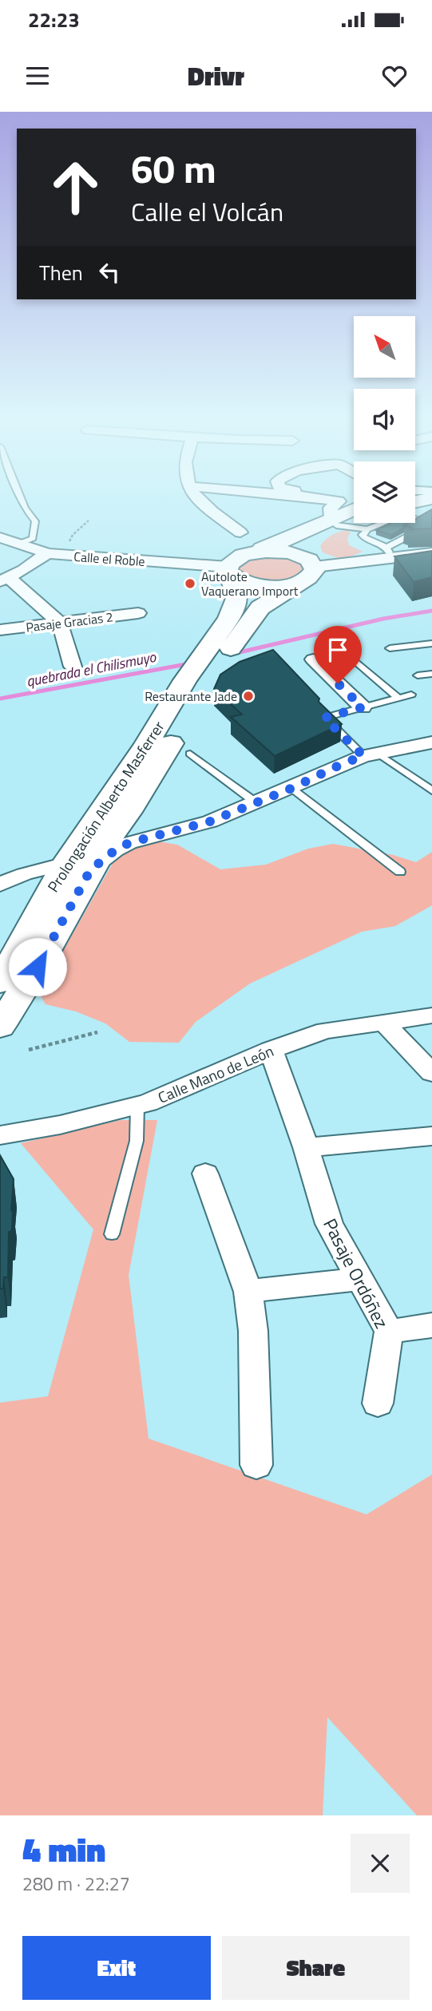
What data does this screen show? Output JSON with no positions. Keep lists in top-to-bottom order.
{
  "streets": {
    "main road": ["Prolongación Alberto Masferrer"],
    "street": [
      "Calle el Roble",
      "Pasaje Gracias 2",
      "Calle Mano de León",
      "Pasaje Ordóñez"
    ]
  },
  "crossings": [
    ["Calle el Roble", "Prolongación Alberto Masferrer"],
    ["Calle Mano de León", "Pasaje Ordóñez"]
  ],
  "water": ["quebrada el Chilismuyo"],
  "places": ["Autolote Vaquerano Import", "Restaurante Jade"],
  "north": "top left",
  "page": {
    "status": "22:23",
    "header": "Drivr",
    "turn": ["60 m", "Calle el Volcán"],
    "then": "Then",
    "heading": ["4 min", "280 m · 22:27"],
    "buttons": ["Exit", "Share"]
  }
}
